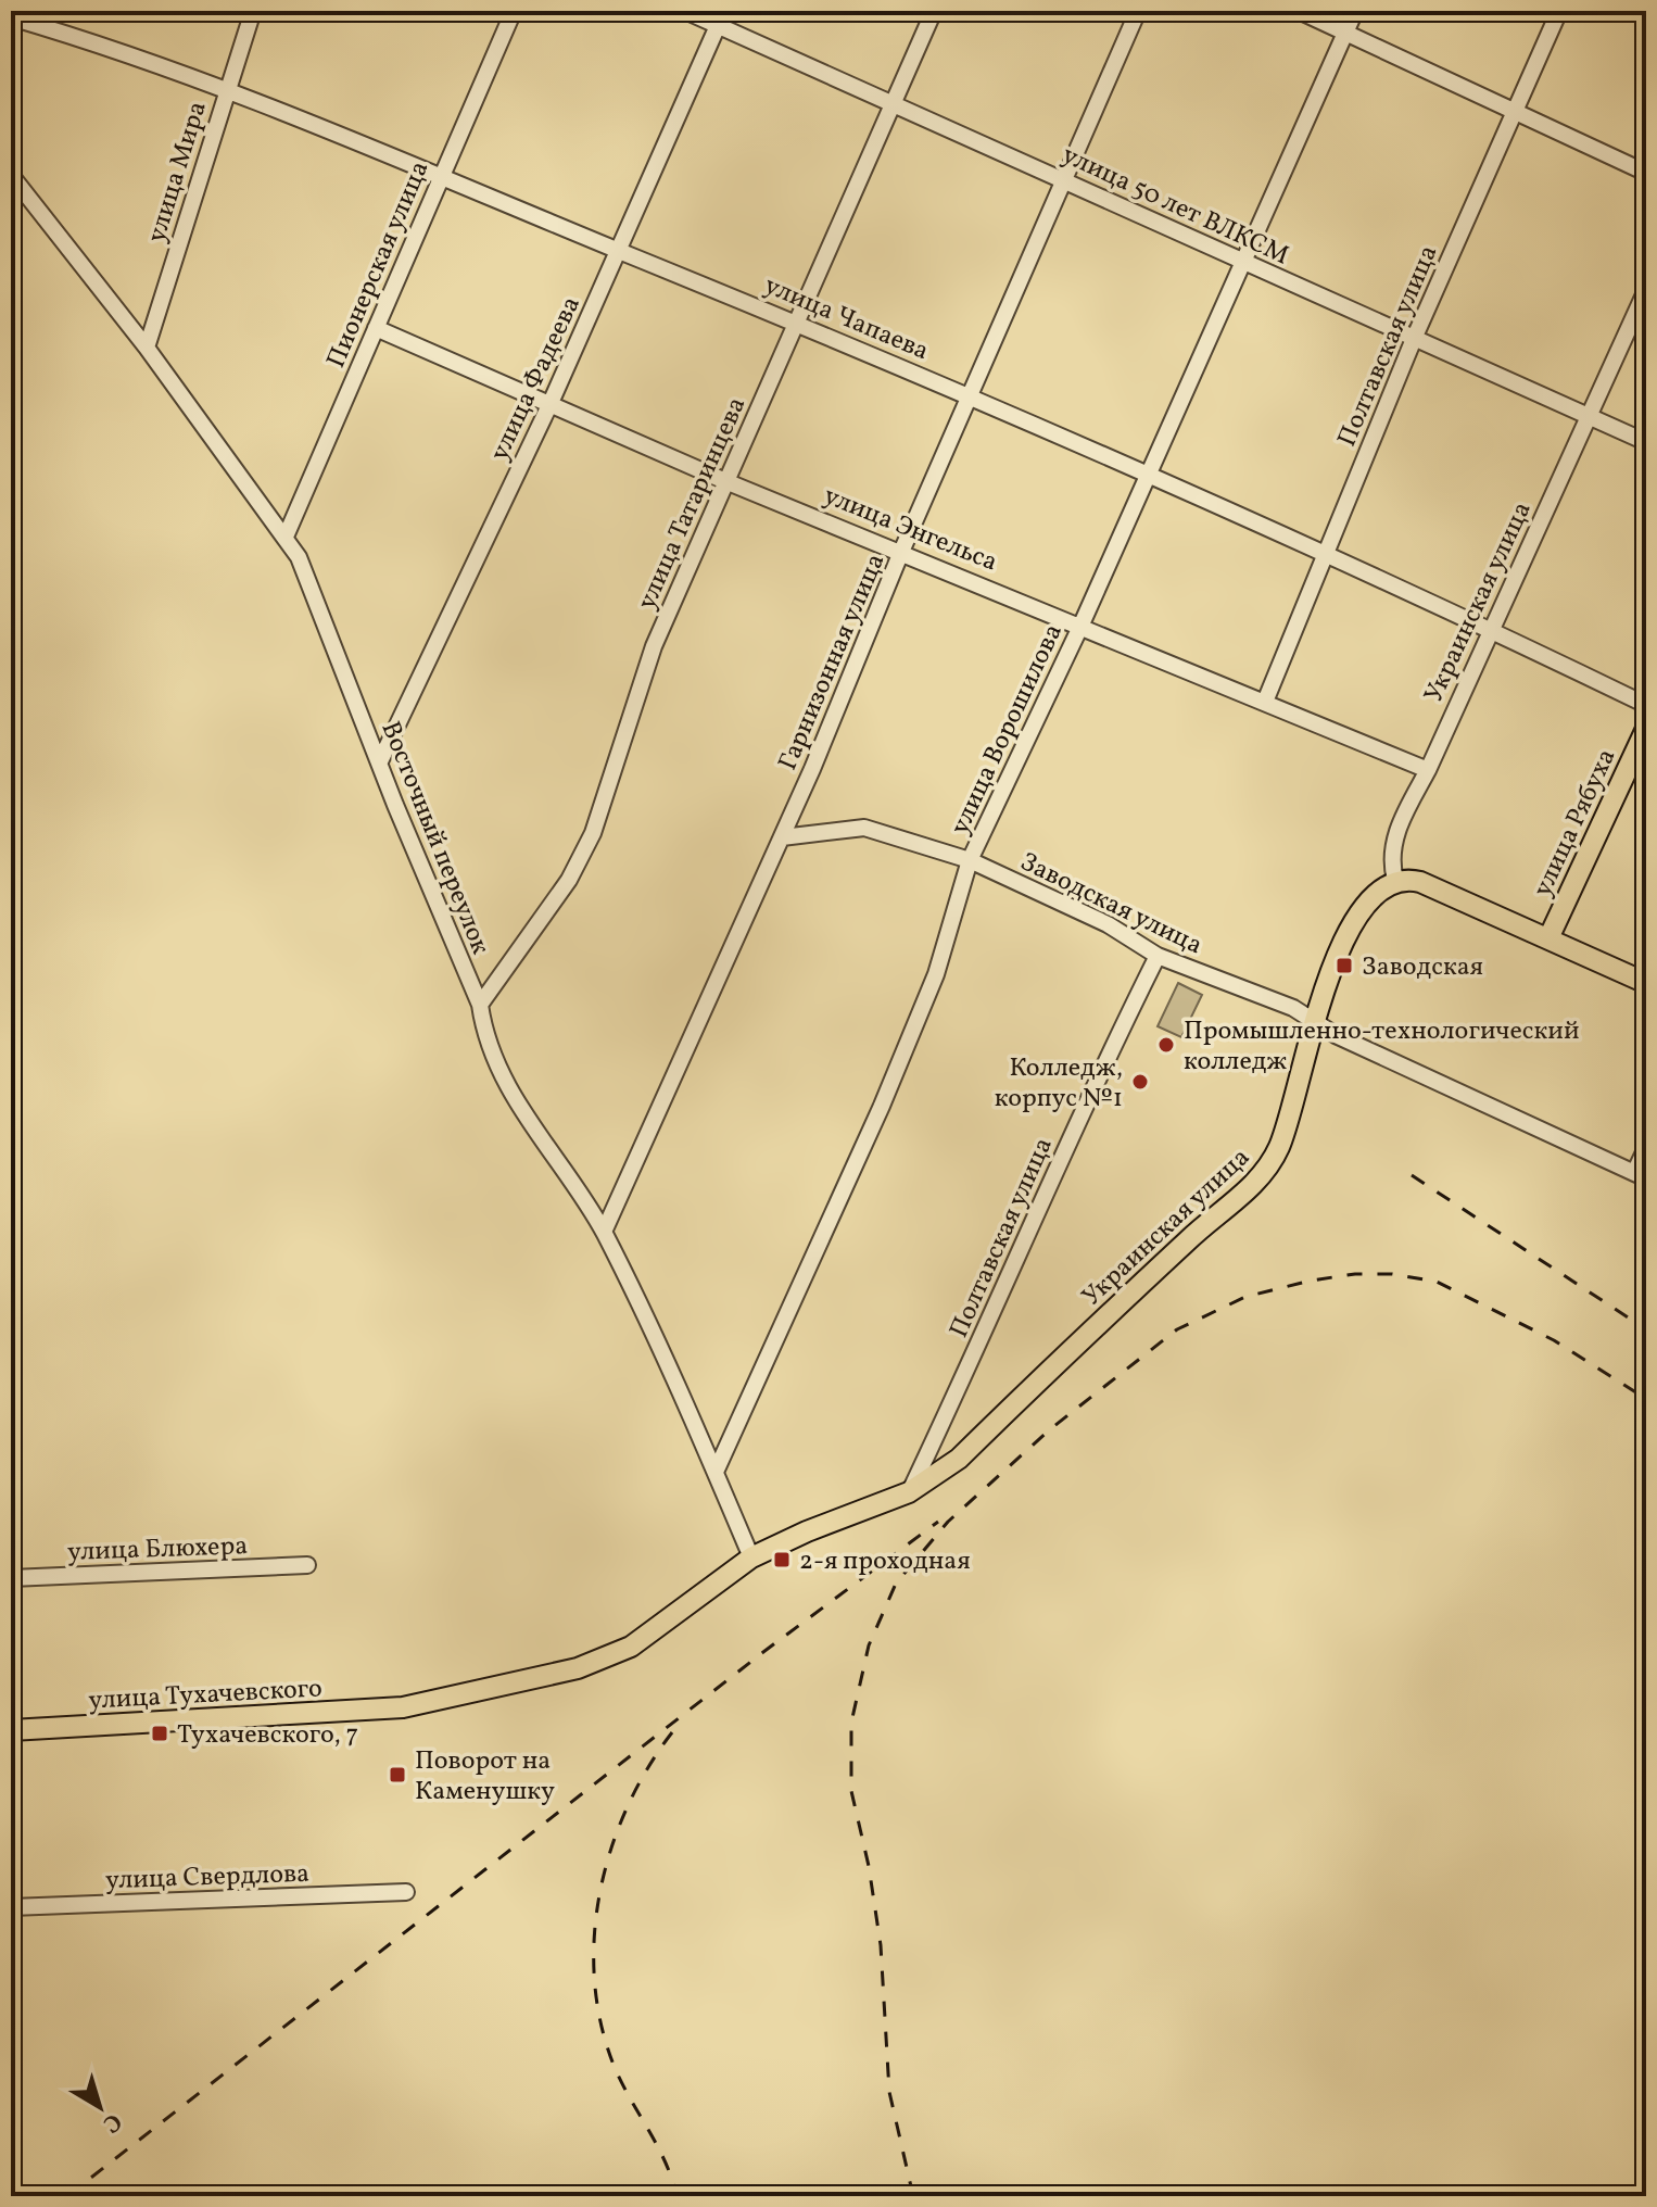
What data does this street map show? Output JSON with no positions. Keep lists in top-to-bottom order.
{
  "streets": {
    "main road": ["Украинская улица", "улица Рябуха", "улица Тухачевского"],
    "street": [
      "улица Мира",
      "улица 50 лет ВЛКСМ",
      "Пионерская улица",
      "улица Чапаева",
      "Полтавская улица",
      "улица Фадеева",
      "улица Татаринцева",
      "улица Энгельса",
      "Гарнизонная улица",
      "улица Ворошилова",
      "Восточный переулок",
      "Заводская улица",
      "улица Блюхера",
      "улица Свердлова"
    ]
  },
  "crossings": [
    ["улица Мира", "улица Чапаева"],
    ["улица Мира", "Восточный переулок"],
    ["улица 50 лет ВЛКСМ", "Полтавская улица"],
    ["улица 50 лет ВЛКСМ", "улица Фадеева"],
    ["улица 50 лет ВЛКСМ", "улица Татаринцева"],
    ["улица 50 лет ВЛКСМ", "Украинская улица"],
    ["улица 50 лет ВЛКСМ", "Гарнизонная улица"],
    ["улица 50 лет ВЛКСМ", "улица Ворошилова"],
    ["Пионерская улица", "улица Чапаева"],
    ["Пионерская улица", "улица Энгельса"],
    ["Пионерская улица", "Восточный переулок"],
    ["улица Чапаева", "Полтавская улица"],
    ["улица Чапаева", "улица Фадеева"],
    ["улица Чапаева", "улица Татаринцева"],
    ["улица Чапаева", "Украинская улица"],
    ["улица Чапаева", "Гарнизонная улица"],
    ["улица Чапаева", "улица Ворошилова"],
    ["Полтавская улица", "улица Энгельса"],
    ["Полтавская улица", "Украинская улица"],
    ["Полтавская улица", "Заводская улица"],
    ["улица Фадеева", "улица Энгельса"],
    ["улица Фадеева", "Восточный переулок"],
    ["улица Татаринцева", "улица Энгельса"],
    ["улица Татаринцева", "Восточный переулок"],
    ["улица Энгельса", "Украинская улица"],
    ["улица Энгельса", "Гарнизонная улица"],
    ["улица Энгельса", "улица Ворошилова"],
    ["Украинская улица", "Восточный переулок"],
    ["Украинская улица", "Заводская улица"],
    ["Украинская улица", "улица Тухачевского"],
    ["Гарнизонная улица", "Восточный переулок"],
    ["Гарнизонная улица", "Заводская улица"],
    ["улица Ворошилова", "Восточный переулок"],
    ["улица Ворошилова", "Заводская улица"]
  ],
  "places": {
    "transit": [
      "Заводская",
      "2-я проходная",
      "Тухачевского, 7",
      "Поворот на Каменушку"
    ],
    "other": ["Промышленно-технологический колледж", "Колледж, корпус №1"]
  },
  "north": "bottom right"
}
